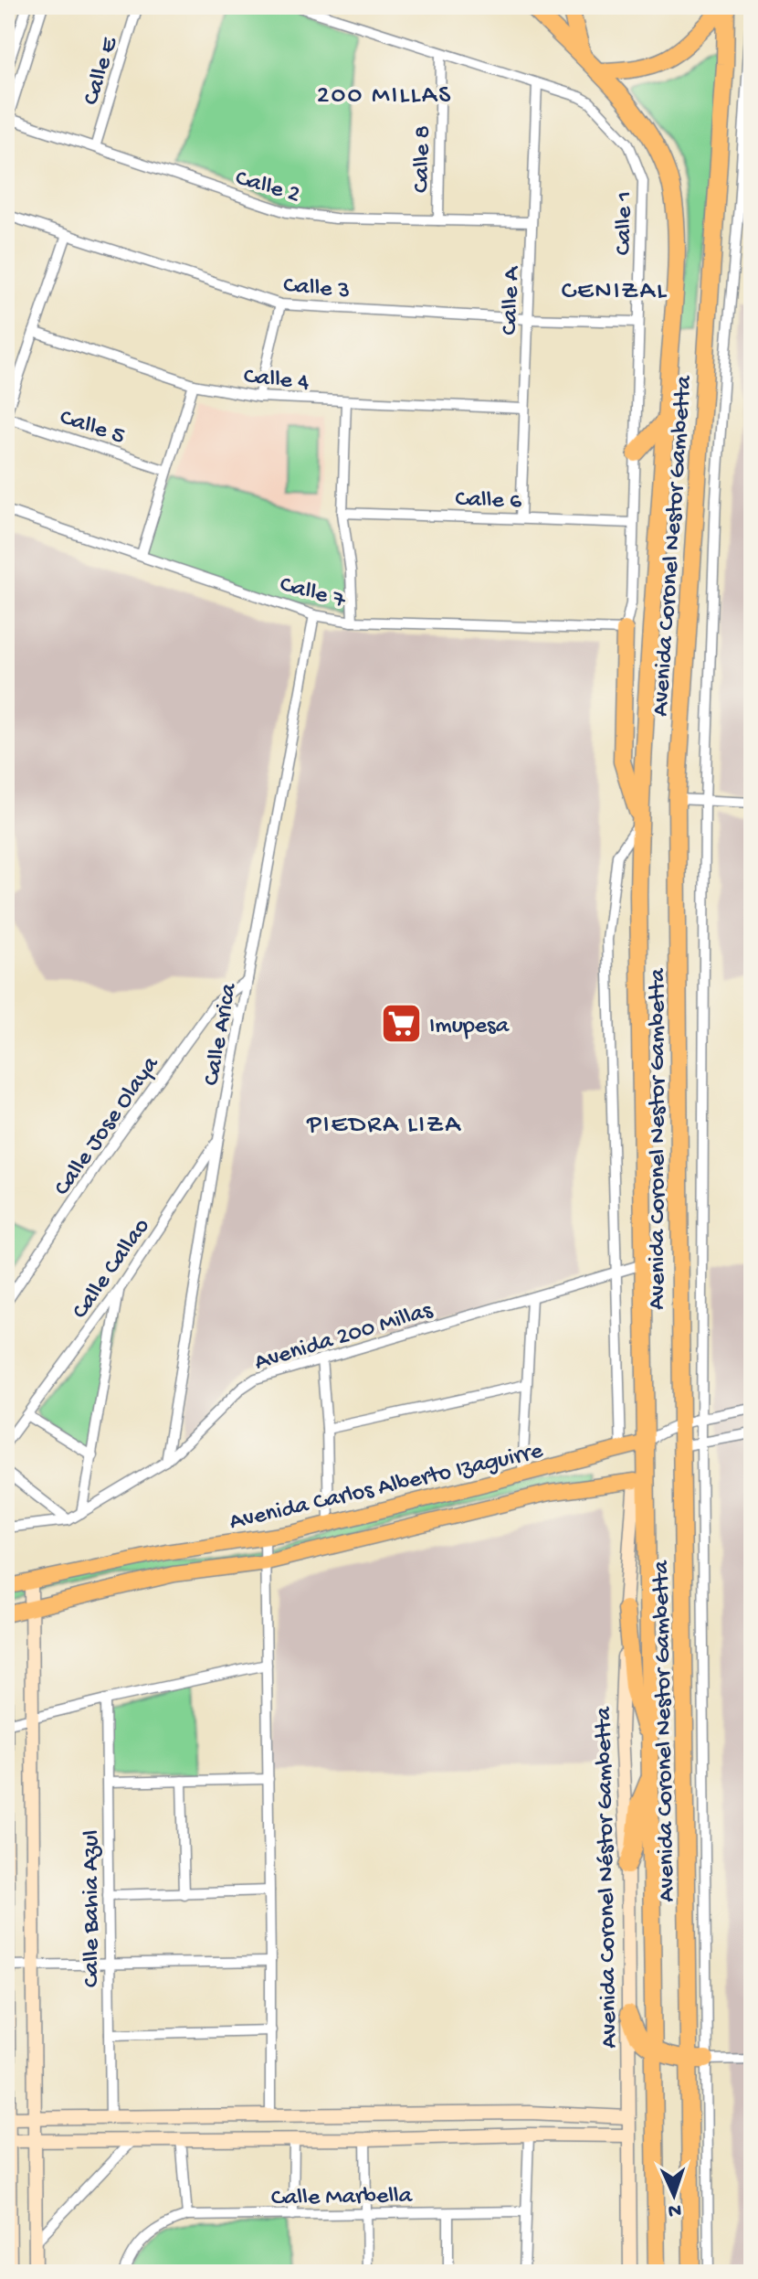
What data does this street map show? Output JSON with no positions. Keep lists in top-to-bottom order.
{
  "streets": {
    "highway": ["Avenida Coronel Nestor Gambetta"],
    "main road": ["Avenida Carlos Alberto Izaguirre"],
    "street": [
      "Calle E",
      "Calle 8",
      "Calle 2",
      "Calle 1",
      "Calle 3",
      "Calle A",
      "Calle 4",
      "Calle 5",
      "Calle 6",
      "Calle 7",
      "Calle Arica",
      "Calle Jose Olaya",
      "Calle Callao",
      "Avenida 200 Millas",
      "Avenida Coronel Néstor Gambetta",
      "Calle Bahia Azul",
      "Calle Marbella"
    ]
  },
  "crossings": [
    ["Calle E", "Calle 2"],
    ["Calle 8", "Calle 2"],
    ["Calle 8", "Calle 1"],
    ["Calle 2", "Calle A"],
    ["Calle 1", "Calle 3"],
    ["Calle 1", "Calle A"],
    ["Calle 1", "Calle 6"],
    ["Calle 1", "Calle 7"],
    ["Calle 3", "Calle A"],
    ["Calle A", "Calle 4"],
    ["Calle A", "Calle 6"],
    ["Avenida Coronel Nestor Gambetta", "Avenida 200 Millas"],
    ["Avenida Coronel Nestor Gambetta", "Avenida Carlos Alberto Izaguirre"],
    ["Calle 7", "Calle Arica"],
    ["Calle Arica", "Calle Jose Olaya"],
    ["Calle Arica", "Calle Callao"],
    ["Calle Arica", "Avenida 200 Millas"],
    ["Avenida Carlos Alberto Izaguirre", "Avenida Coronel Néstor Gambetta"]
  ],
  "districts": ["200 MILLAS", "CENIZAL", "PIEDRA LIZA"],
  "places": {
    "supermarket": ["Imupesa"]
  },
  "north": "bottom"
}
